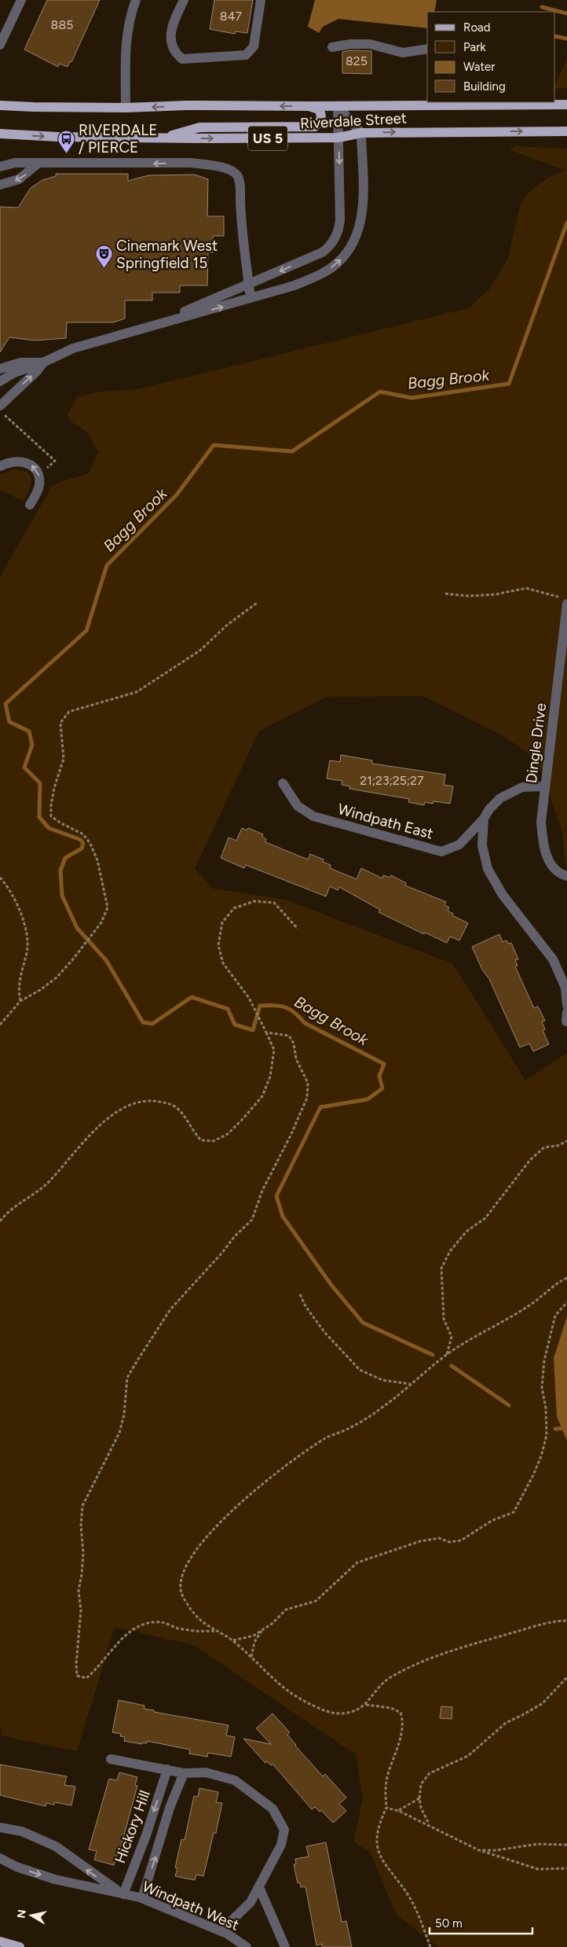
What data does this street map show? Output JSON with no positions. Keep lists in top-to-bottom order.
{
  "streets": {
    "main road": ["Riverdale Street", "US 5"],
    "street": [
      "Dingle Drive",
      "Windpath East",
      "Hickory Hill",
      "Windpath West"
    ]
  },
  "crossings": [
    ["Dingle Drive", "Windpath East"],
    ["Hickory Hill", "Windpath West"]
  ],
  "water": ["Bagg Brook"],
  "places": {
    "bus stop": ["RIVERDALE / PIERCE"],
    "theatre": ["Cinemark West Springfield 15"]
  },
  "house_numbers": [
    "847",
    "885",
    "825",
    "21;23;25;27"
  ],
  "legend": [
    "Road",
    "Park",
    "Water",
    "Building"
  ],
  "scale_bar": "50 m",
  "north": "left"
}
